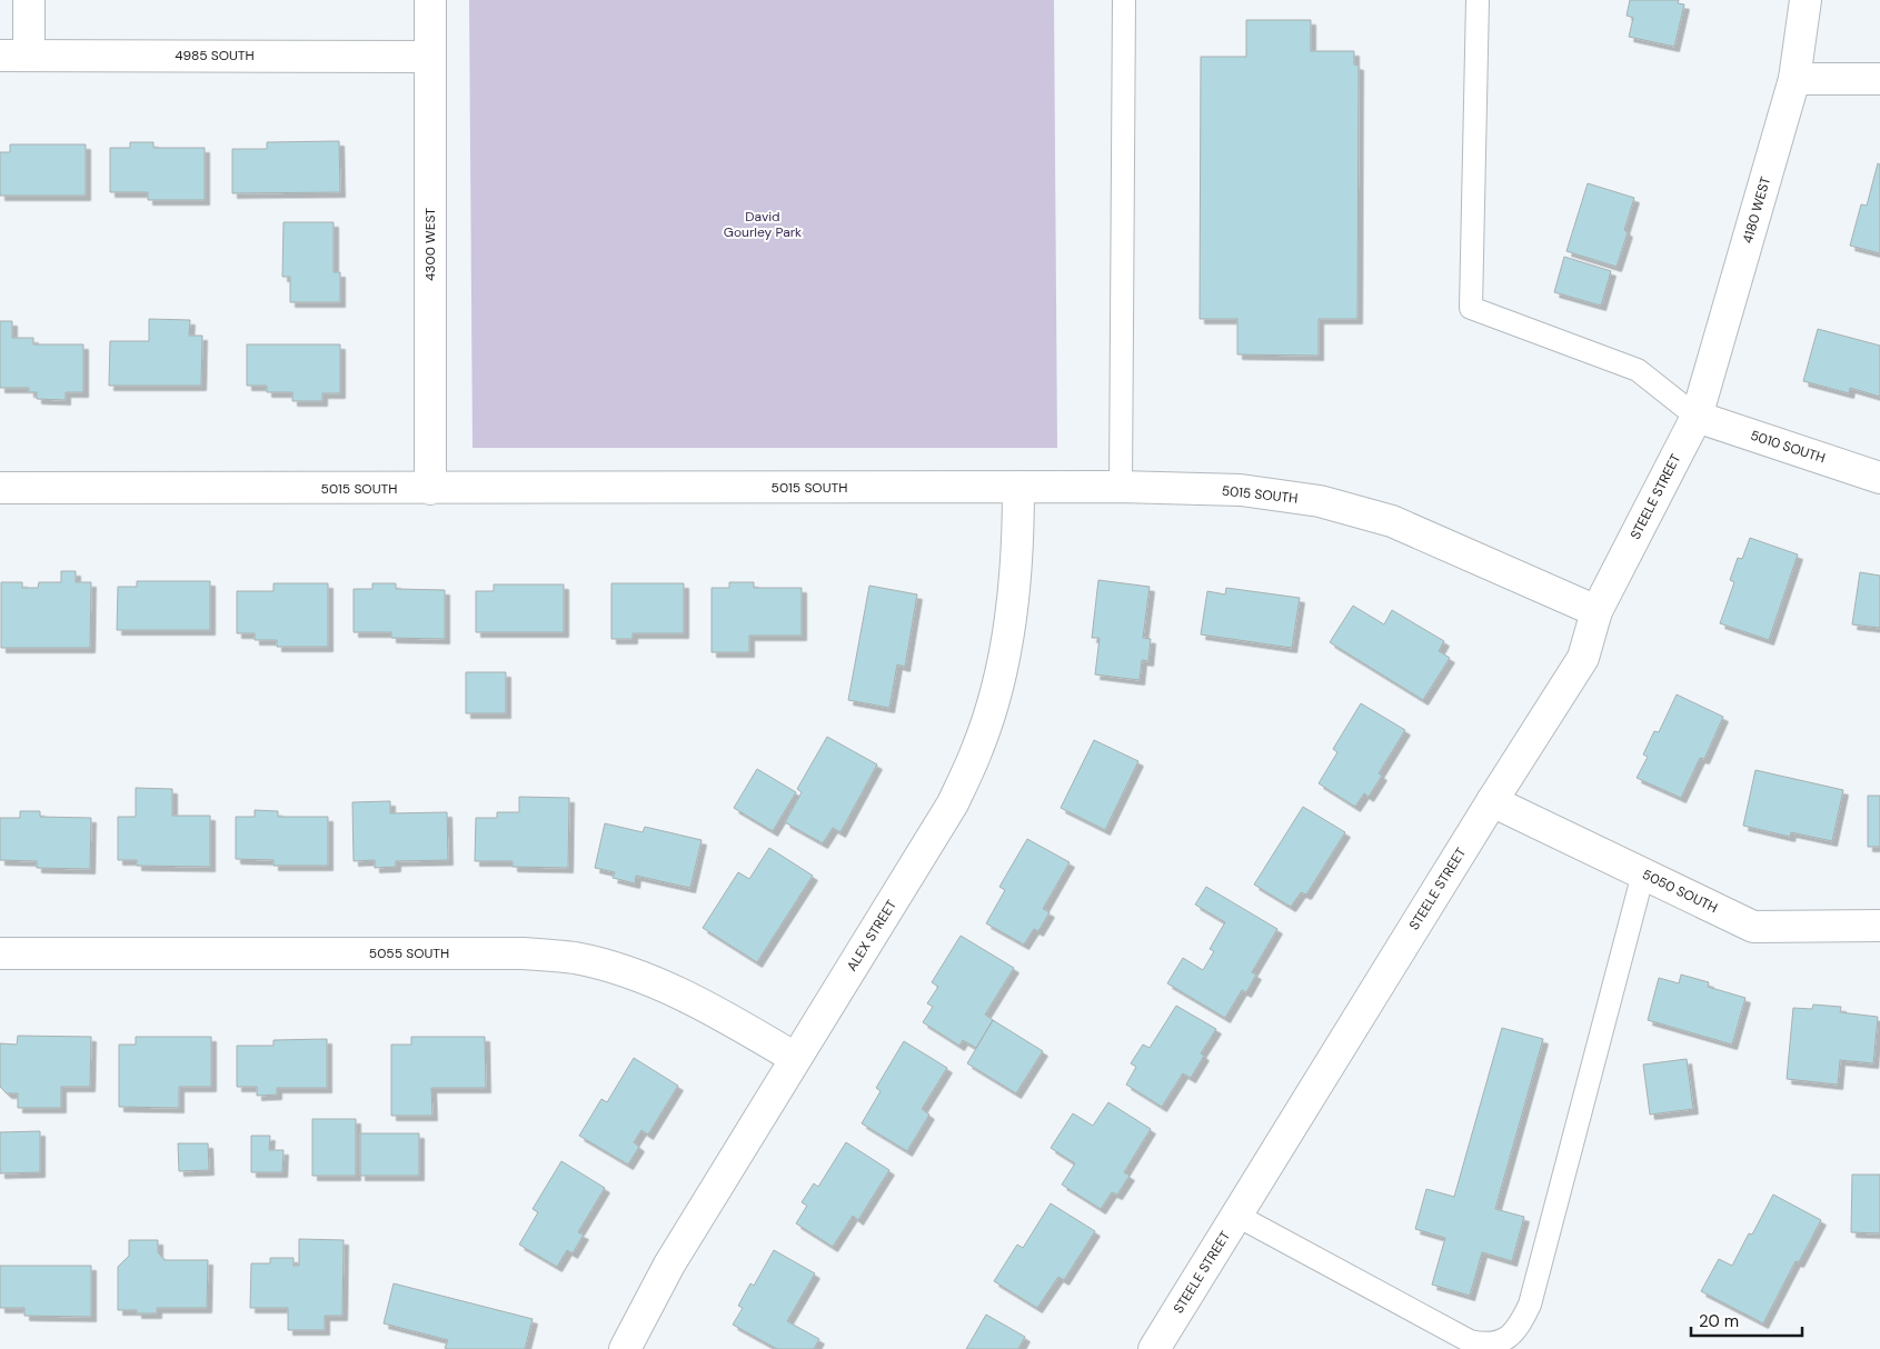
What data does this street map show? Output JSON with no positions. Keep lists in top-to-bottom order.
{
  "streets": {
    "street": [
      "4985 SOUTH",
      "4180 WEST",
      "4300 WEST",
      "5010 SOUTH",
      "5015 SOUTH",
      "STEELE STREET",
      "5050 SOUTH",
      "ALEX STREET",
      "5055 SOUTH"
    ]
  },
  "crossings": [
    ["4985 SOUTH", "4300 WEST"],
    ["4180 WEST", "5010 SOUTH"],
    ["4180 WEST", "STEELE STREET"],
    ["4300 WEST", "5015 SOUTH"],
    ["5010 SOUTH", "STEELE STREET"],
    ["5015 SOUTH", "STEELE STREET"],
    ["5015 SOUTH", "ALEX STREET"],
    ["STEELE STREET", "5050 SOUTH"],
    ["ALEX STREET", "5055 SOUTH"]
  ],
  "parks": ["David Gourley Park"],
  "scale_bar": "20 m"
}
